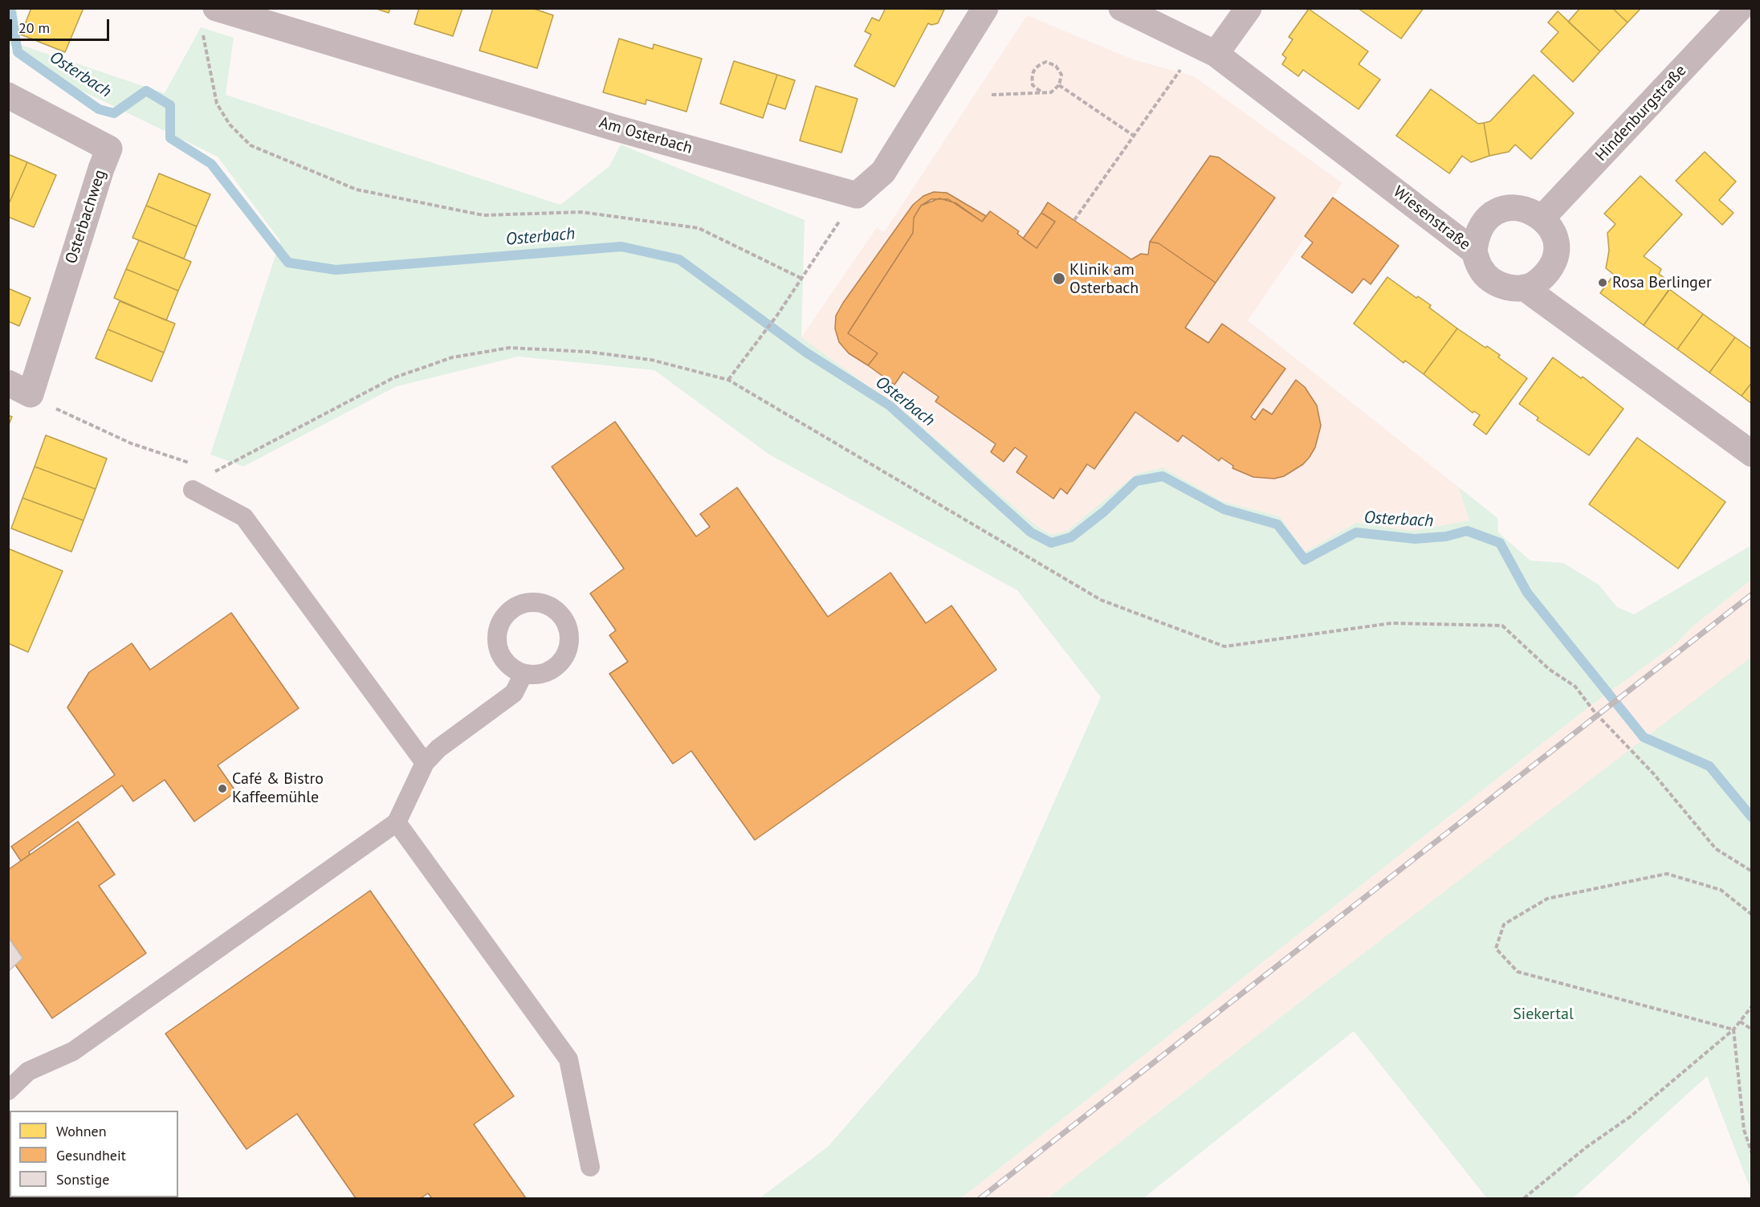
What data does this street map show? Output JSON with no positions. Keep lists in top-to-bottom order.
{
  "streets": {
    "street": [
      "Hindenburgstraße",
      "Am Osterbach",
      "Osterbachweg",
      "Wiesenstraße"
    ]
  },
  "crossings": [
    ["Hindenburgstraße", "Wiesenstraße"]
  ],
  "water": ["Osterbach"],
  "parks": ["Siekertal"],
  "places": ["Klinik am Osterbach", "Rosa Berlinger", "Café & Bistro Kaffeemühle"],
  "legend": ["Wohnen", "Gesundheit", "Sonstige"],
  "scale_bar": "20 m"
}
